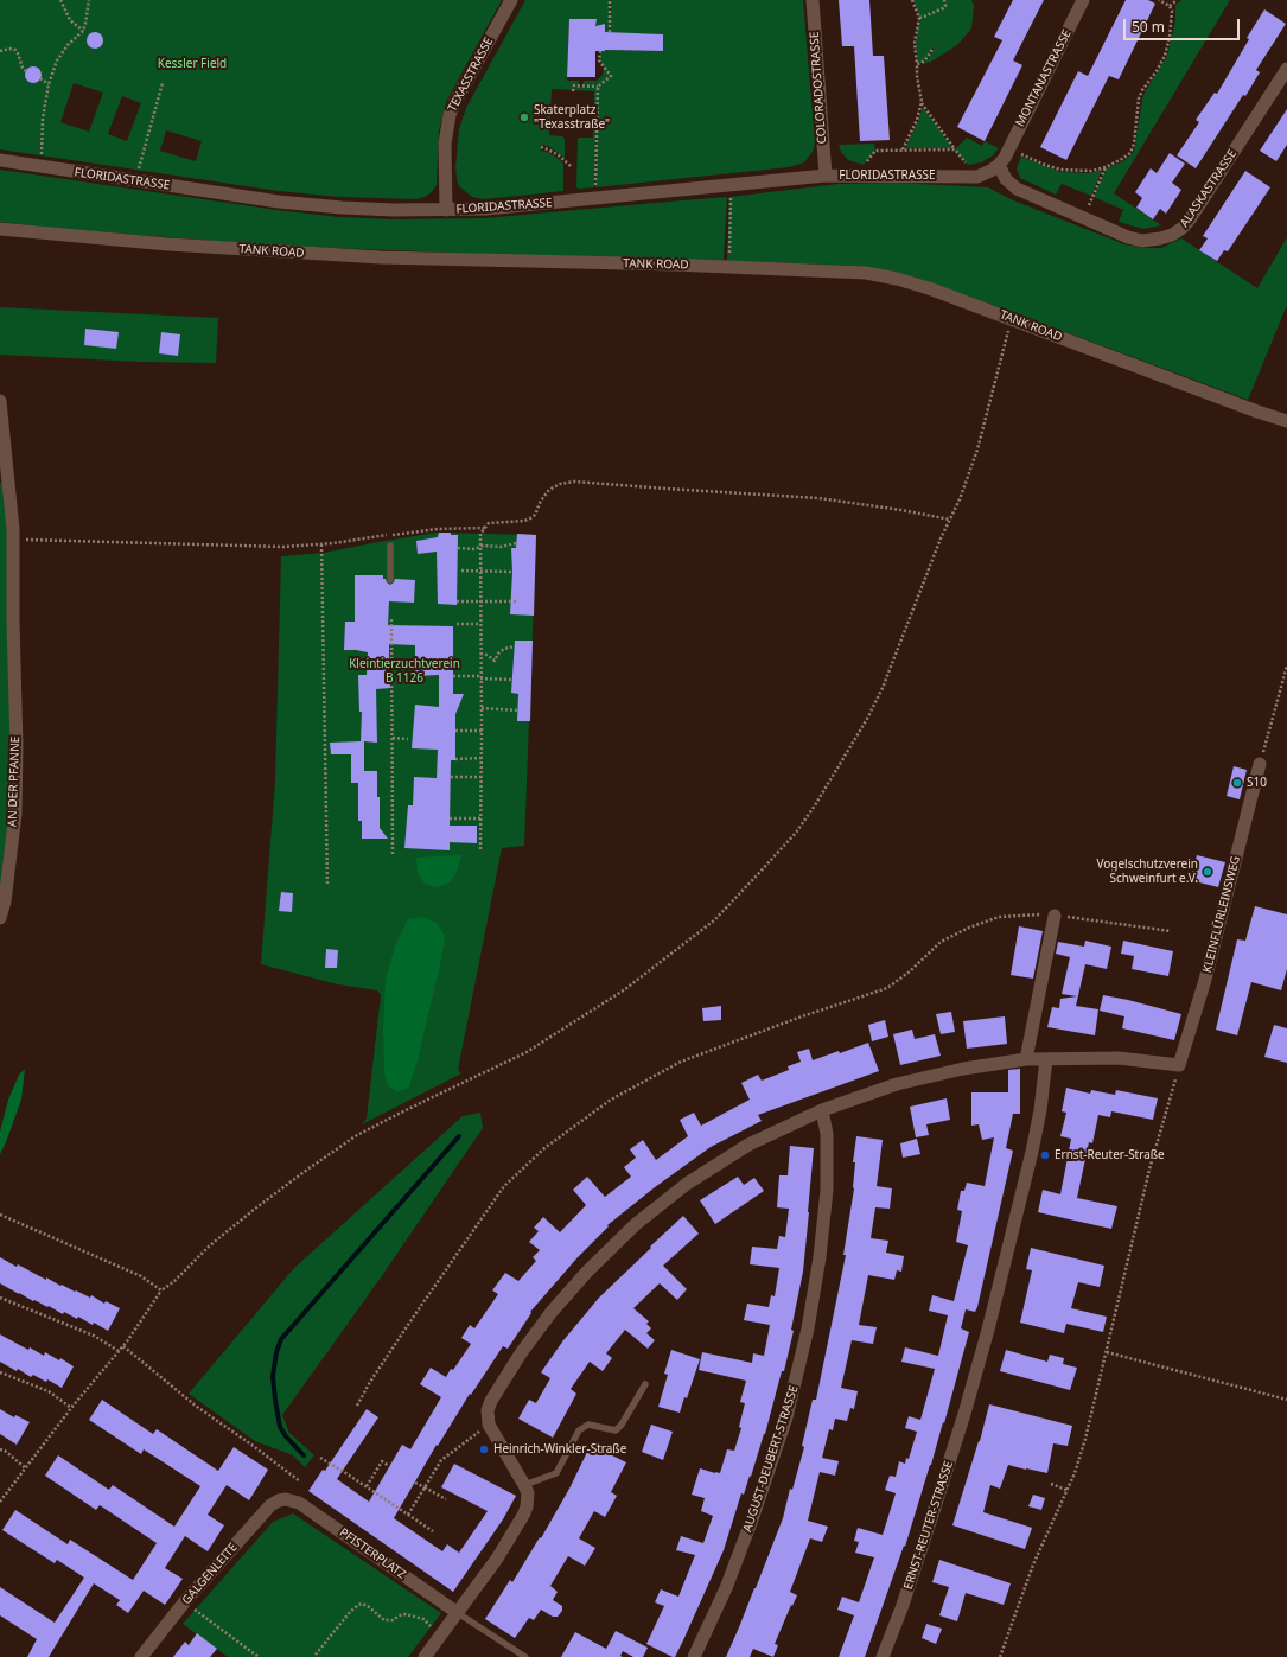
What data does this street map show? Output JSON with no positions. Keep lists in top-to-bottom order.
{
  "streets": {
    "street": [
      "TEXASSTRASSE",
      "MONTANASTRASSE",
      "COLORADOSTRASSE",
      "FLORIDASTRASSE",
      "ALASKASTRASSE",
      "TANK ROAD",
      "AN DER PFANNE",
      "KLEINFLÜRLEINSWEG",
      "AUGUST-DEUBERT-STRASSE",
      "ERNST-REUTER-STRASSE",
      "PFISTERPLATZ",
      "GALGENLEITE"
    ]
  },
  "crossings": [
    ["TEXASSTRASSE", "FLORIDASTRASSE"],
    ["MONTANASTRASSE", "FLORIDASTRASSE"],
    ["MONTANASTRASSE", "ALASKASTRASSE"],
    ["COLORADOSTRASSE", "FLORIDASTRASSE"],
    ["FLORIDASTRASSE", "ALASKASTRASSE"],
    ["PFISTERPLATZ", "GALGENLEITE"]
  ],
  "parks": ["Kessler Field", "Kleintierzuchtverein B 1126"],
  "places": [
    "Skaterplatz \"Texasstraße\"",
    "S10",
    "Vogelschutzverein Schweinfurt e.V.",
    "Ernst-Reuter-Straße",
    "Heinrich-Winkler-Straße"
  ],
  "scale_bar": "50 m"
}
